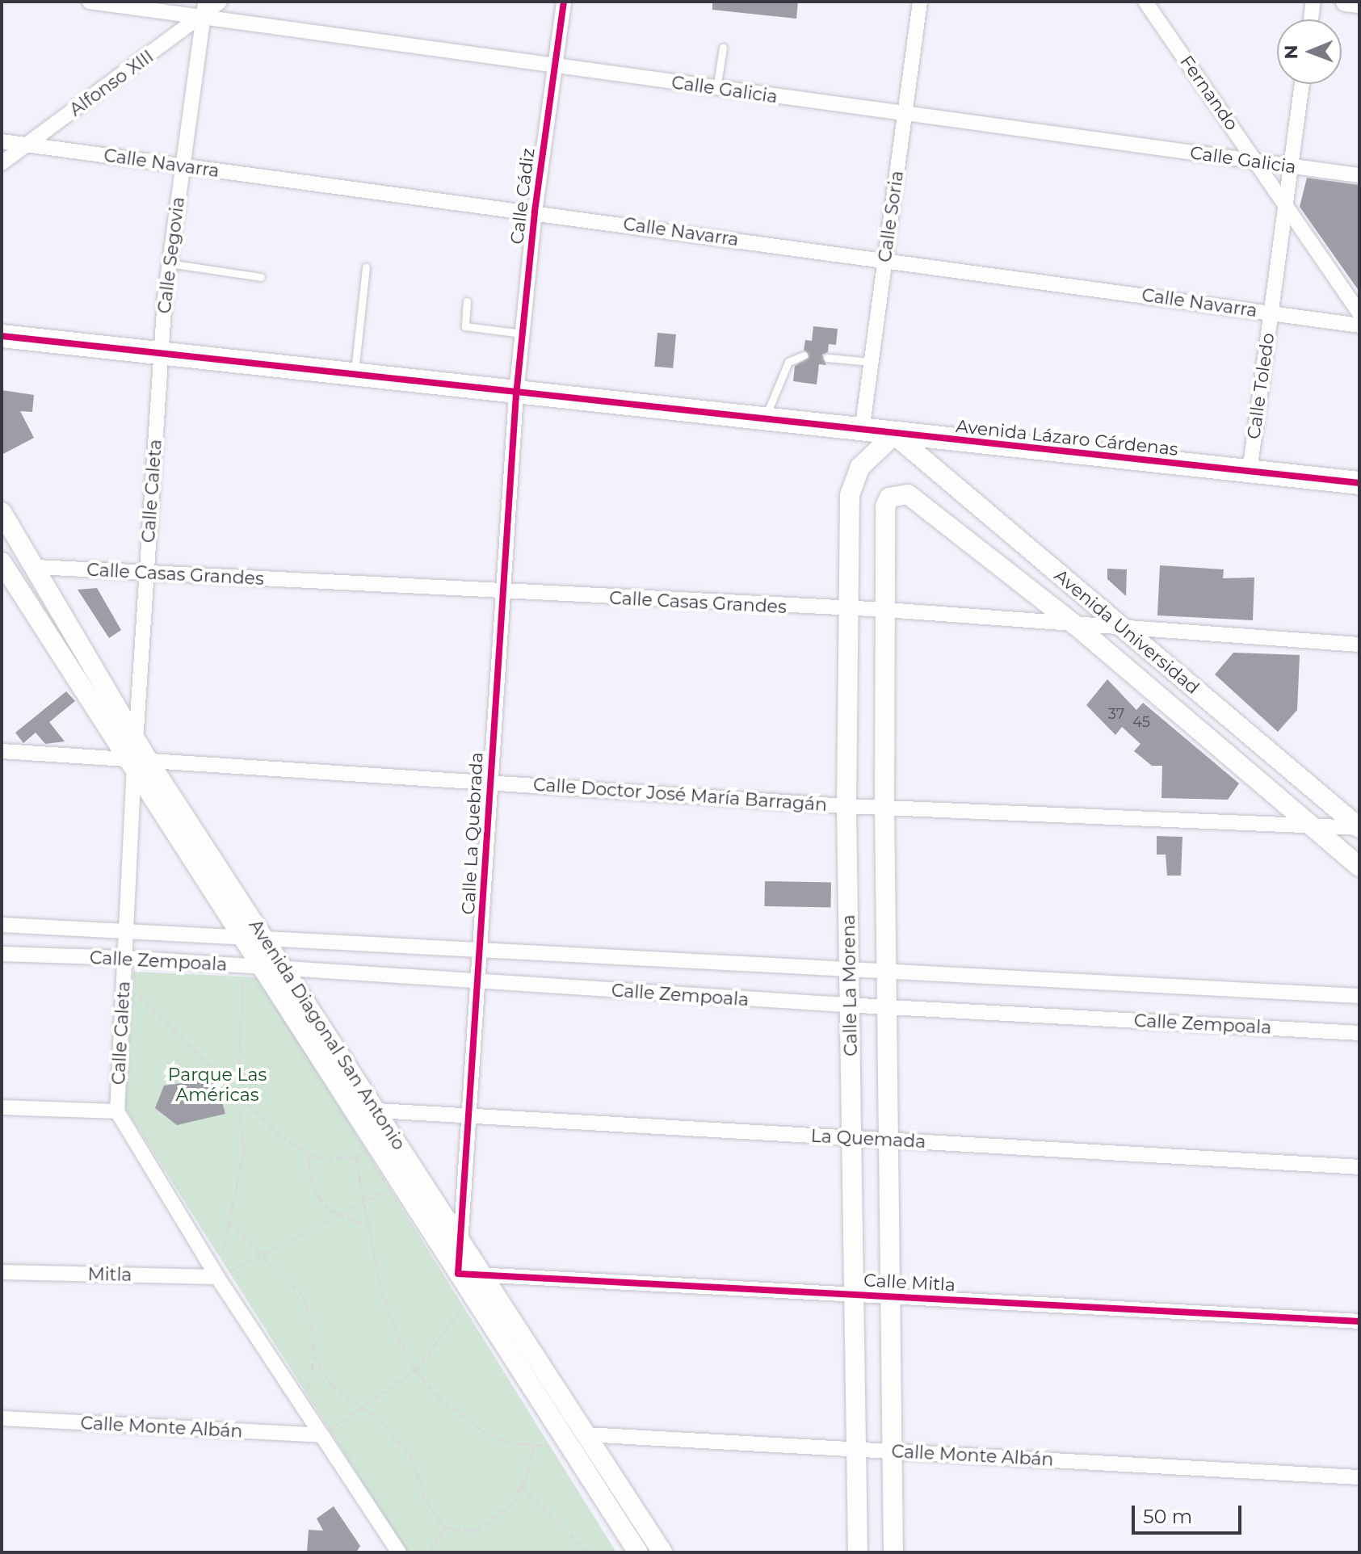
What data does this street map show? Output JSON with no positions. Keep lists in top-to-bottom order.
{
  "streets": {
    "main road": ["Avenida Lázaro Cárdenas"],
    "street": [
      "Alfonso XIII",
      "Calle Galicia",
      "Fernando",
      "Calle Navarra",
      "Calle Cádiz",
      "Calle Soria",
      "Calle Segovia",
      "Calle Toledo",
      "Calle Caleta",
      "Calle Casas Grandes",
      "Avenida Universidad",
      "Calle Doctor José María Barragán",
      "Calle La Quebrada",
      "Calle Zempoala",
      "Calle La Morena",
      "Avenida Diagonal San Antonio",
      "La Quemada",
      "Mitla",
      "Calle Mitla",
      "Calle Monte Albán"
    ]
  },
  "crossings": [
    ["Alfonso XIII", "Calle Galicia"],
    ["Alfonso XIII", "Calle Navarra"],
    ["Alfonso XIII", "Calle Segovia"],
    ["Calle Galicia", "Fernando"],
    ["Calle Galicia", "Calle Cádiz"],
    ["Calle Galicia", "Calle Soria"],
    ["Calle Galicia", "Calle Segovia"],
    ["Calle Galicia", "Calle Toledo"],
    ["Fernando", "Calle Toledo"],
    ["Calle Navarra", "Calle Cádiz"],
    ["Calle Navarra", "Calle Soria"],
    ["Calle Navarra", "Calle Segovia"],
    ["Calle Navarra", "Calle Toledo"],
    ["Calle Cádiz", "Avenida Lázaro Cárdenas"],
    ["Calle Cádiz", "Calle La Quebrada"],
    ["Calle Soria", "Avenida Lázaro Cárdenas"],
    ["Calle Segovia", "Avenida Lázaro Cárdenas"],
    ["Calle Segovia", "Calle Caleta"],
    ["Calle Toledo", "Avenida Lázaro Cárdenas"],
    ["Avenida Lázaro Cárdenas", "Calle Caleta"],
    ["Avenida Lázaro Cárdenas", "Avenida Universidad"],
    ["Avenida Lázaro Cárdenas", "Calle La Quebrada"],
    ["Avenida Lázaro Cárdenas", "Calle La Morena"],
    ["Calle Caleta", "Calle Casas Grandes"],
    ["Calle Caleta", "Calle Doctor José María Barragán"],
    ["Calle Caleta", "Calle Zempoala"],
    ["Calle Caleta", "Avenida Diagonal San Antonio"],
    ["Calle Caleta", "Mitla"],
    ["Calle Caleta", "Calle Monte Albán"],
    ["Calle Casas Grandes", "Avenida Universidad"],
    ["Calle Casas Grandes", "Calle La Quebrada"],
    ["Calle Casas Grandes", "Calle La Morena"],
    ["Calle Casas Grandes", "Avenida Diagonal San Antonio"],
    ["Avenida Universidad", "Calle Doctor José María Barragán"],
    ["Avenida Universidad", "Calle La Morena"],
    ["Calle Doctor José María Barragán", "Calle La Quebrada"],
    ["Calle Doctor José María Barragán", "Calle La Morena"],
    ["Calle Doctor José María Barragán", "Avenida Diagonal San Antonio"],
    ["Calle La Quebrada", "Calle Zempoala"],
    ["Calle La Quebrada", "Avenida Diagonal San Antonio"],
    ["Calle La Quebrada", "La Quemada"],
    ["Calle La Quebrada", "Calle Mitla"],
    ["Calle Zempoala", "Calle La Morena"],
    ["Calle Zempoala", "Avenida Diagonal San Antonio"],
    ["Calle La Morena", "La Quemada"],
    ["Calle La Morena", "Calle Mitla"],
    ["Calle La Morena", "Calle Monte Albán"],
    ["Avenida Diagonal San Antonio", "La Quemada"],
    ["Avenida Diagonal San Antonio", "Calle Mitla"],
    ["Avenida Diagonal San Antonio", "Calle Monte Albán"]
  ],
  "parks": ["Parque Las Américas"],
  "house_numbers": ["37", "45"],
  "scale_bar": "50 m",
  "north": "left"
}
